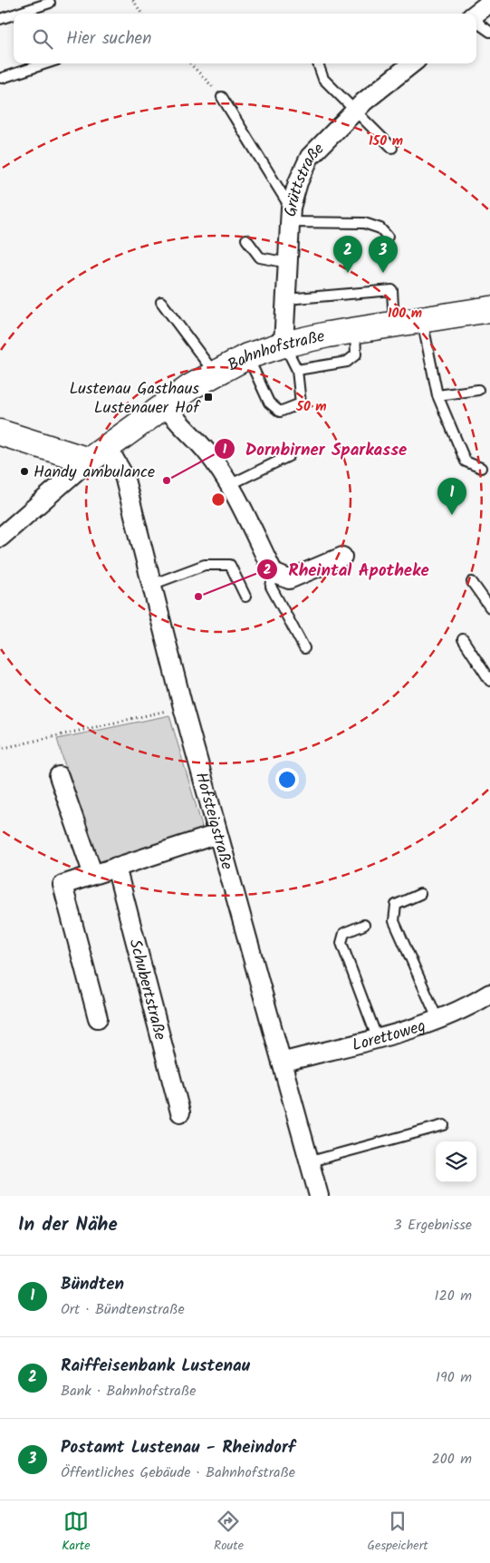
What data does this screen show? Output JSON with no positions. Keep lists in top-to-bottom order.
{
  "streets": {
    "main road": ["Bahnhofstraße"],
    "street": [
      "Grüttstraße",
      "Hofsteigstraße",
      "Schubertstraße",
      "Lorettoweg"
    ]
  },
  "crossings": [
    ["Grüttstraße", "Bahnhofstraße"],
    ["Bahnhofstraße", "Hofsteigstraße"],
    ["Hofsteigstraße", "Lorettoweg"]
  ],
  "places": {
    "transit": ["Lustenau Gasthaus Lustenauer Hof"],
    "other": ["Handy ambulance", "Dornbirner Sparkasse", "Rheintal Apotheke"]
  },
  "page": {
    "search": "Hier suchen",
    "pins": ["2", "3", "1"],
    "heading": ["In der Nähe", "3 Ergebnisse"],
    "list": [
      {
        "mark": "1",
        "name": "Bündten",
        "note": "Ort · Bündtenstraße",
        "value": "120 m"
      },
      {
        "mark": "2",
        "name": "Raiffeisenbank Lustenau",
        "note": "Bank · Bahnhofstraße",
        "value": "190 m"
      },
      {
        "mark": "3",
        "name": "Postamt Lustenau - Rheindorf",
        "note": "Öffentliches Gebäude · Bahnhofstraße",
        "value": "200 m"
      }
    ],
    "nav": ["Karte", "Route", "Gespeichert"]
  },
  "rings": ["150 m", "100 m", "50 m"]
}
